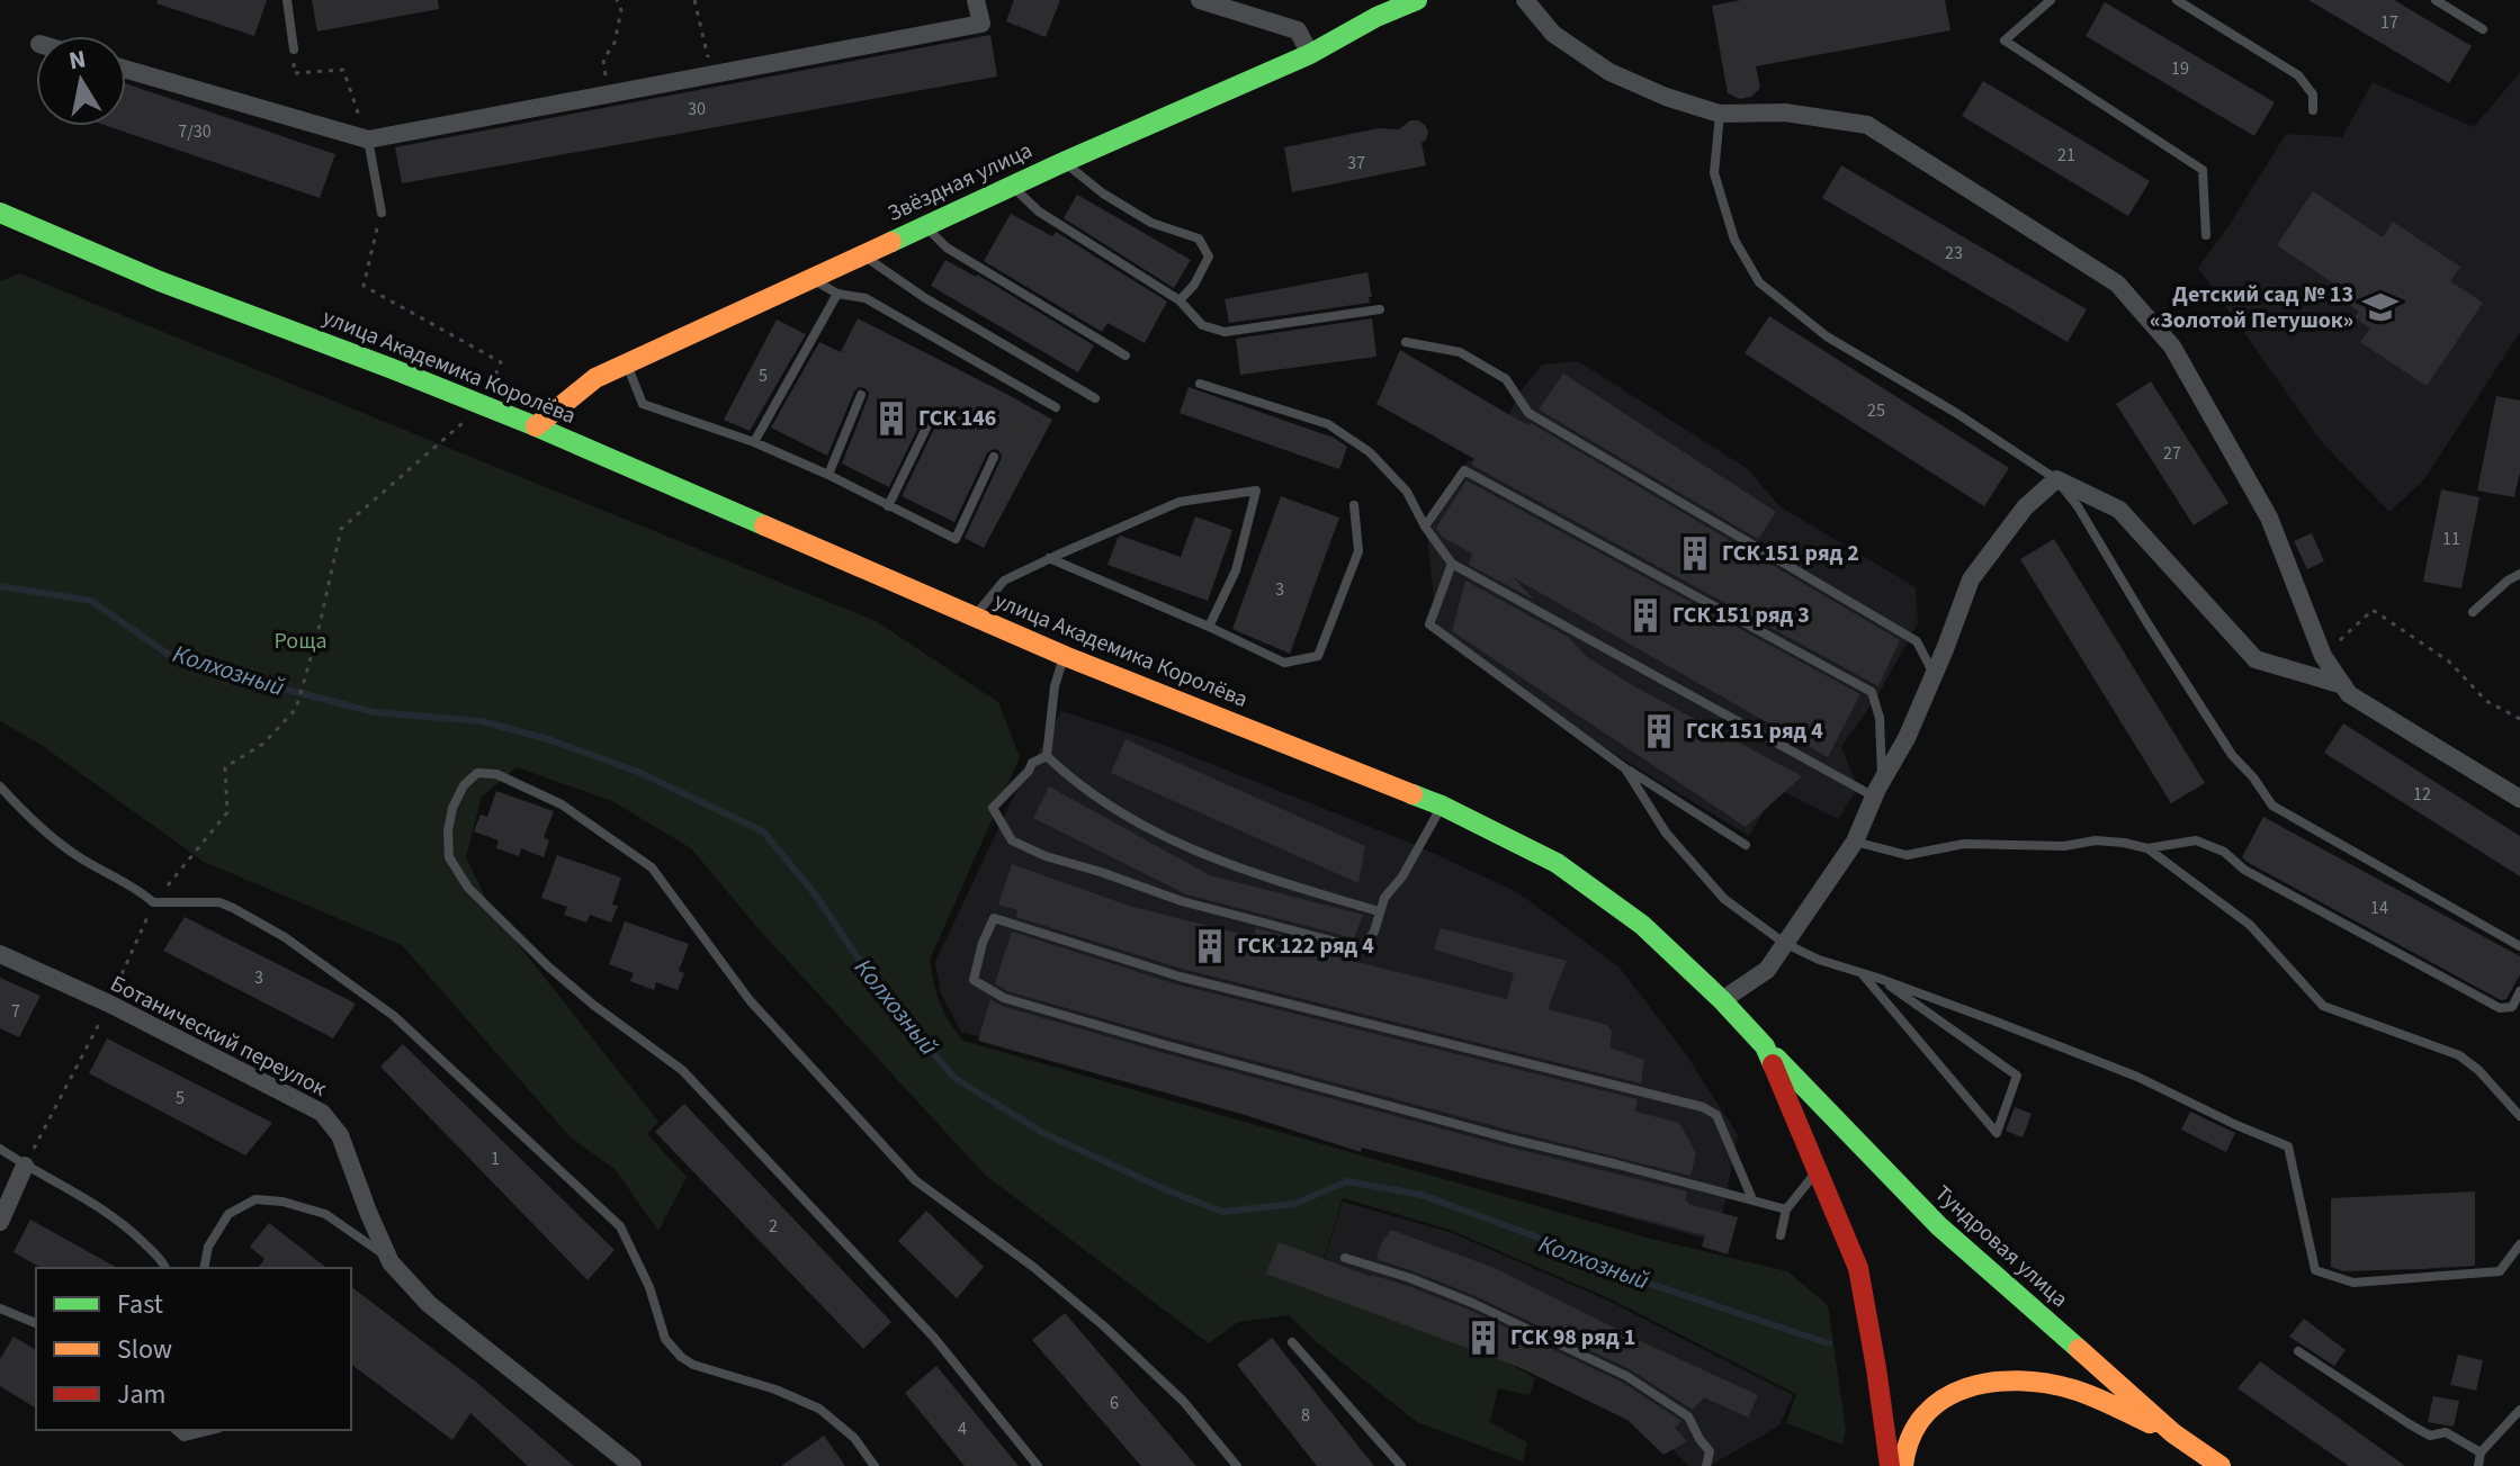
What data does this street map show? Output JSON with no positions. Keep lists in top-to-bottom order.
{
  "streets": {
    "main road": ["Звёздная улица", "улица Академика Королёва", "Тундровая улица"],
    "street": ["Ботанический переулок"]
  },
  "crossings": [
    ["Звёздная улица", "улица Академика Королёва"],
    ["улица Академика Королёва", "Тундровая улица"]
  ],
  "water": ["Колхозный"],
  "parks": ["Роща"],
  "places": {
    "school or university": ["Детский сад № 13 «Золотой Петушок»"],
    "building": [
      "ГСК 146",
      "ГСК 151 ряд 2",
      "ГСК 151 ряд 3",
      "ГСК 151 ряд 4",
      "ГСК 122 ряд 4",
      "ГСК 98 ряд 1"
    ]
  },
  "house_numbers": [
    "17",
    "19",
    "30",
    "7/30",
    "21",
    "37",
    "23",
    "5",
    "25",
    "27",
    "11",
    "3",
    "12",
    "14",
    "3",
    "7",
    "5",
    "1",
    "2",
    "6",
    "8",
    "4"
  ],
  "legend": ["Fast", "Slow", "Jam"],
  "north": "top"
}
